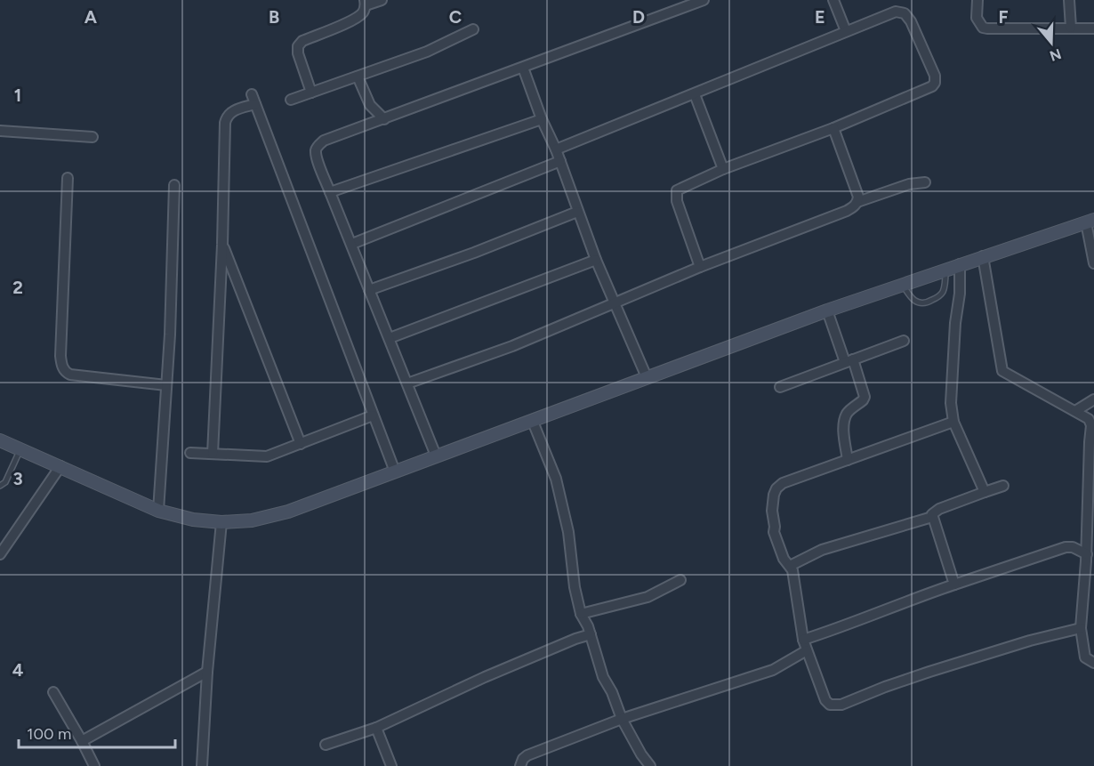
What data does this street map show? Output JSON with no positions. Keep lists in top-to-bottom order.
{
  "scale_bar": "100 m",
  "north": "bottom",
  "grid": {
    "columns": [
      "A",
      "B",
      "C",
      "D",
      "E",
      "F"
    ],
    "rows": [
      "1",
      "2",
      "3",
      "4"
    ]
  }
}
